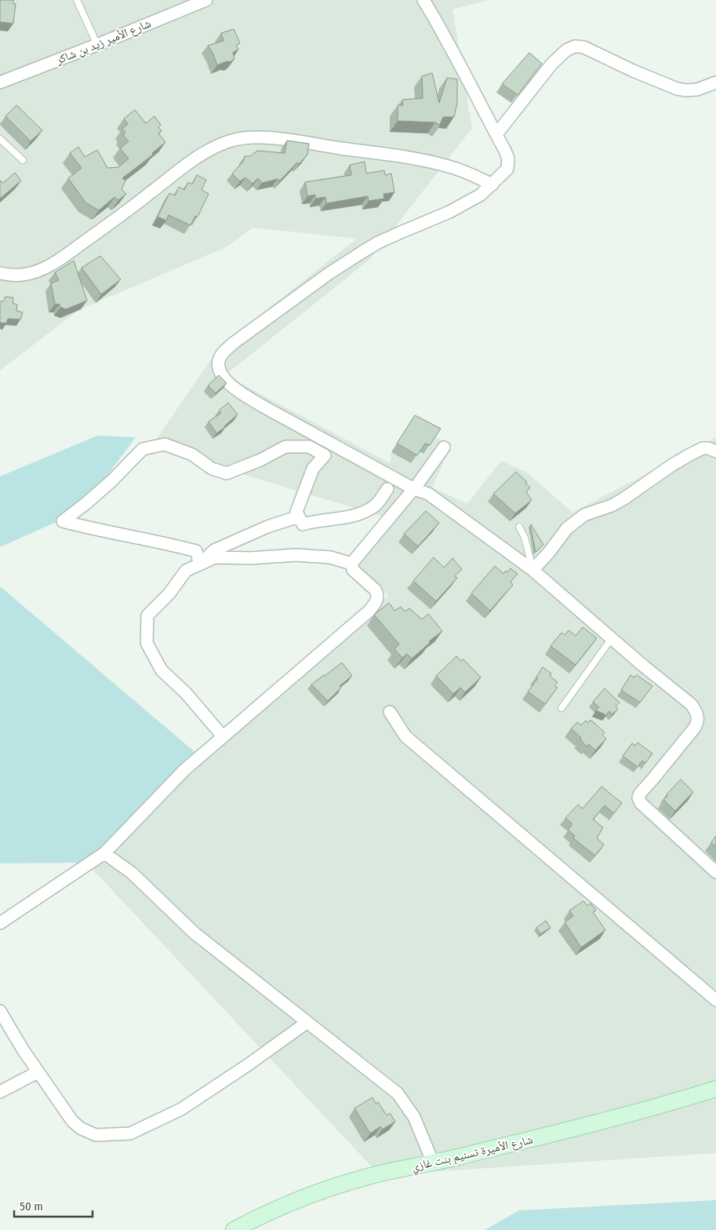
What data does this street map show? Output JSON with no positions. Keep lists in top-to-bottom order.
{
  "streets": {
    "main road": ["شارع الأميرة تسنيم بنت غازي"],
    "street": ["شارع الأمير زيد بن شاكر"]
  },
  "scale_bar": "50 m"
}
